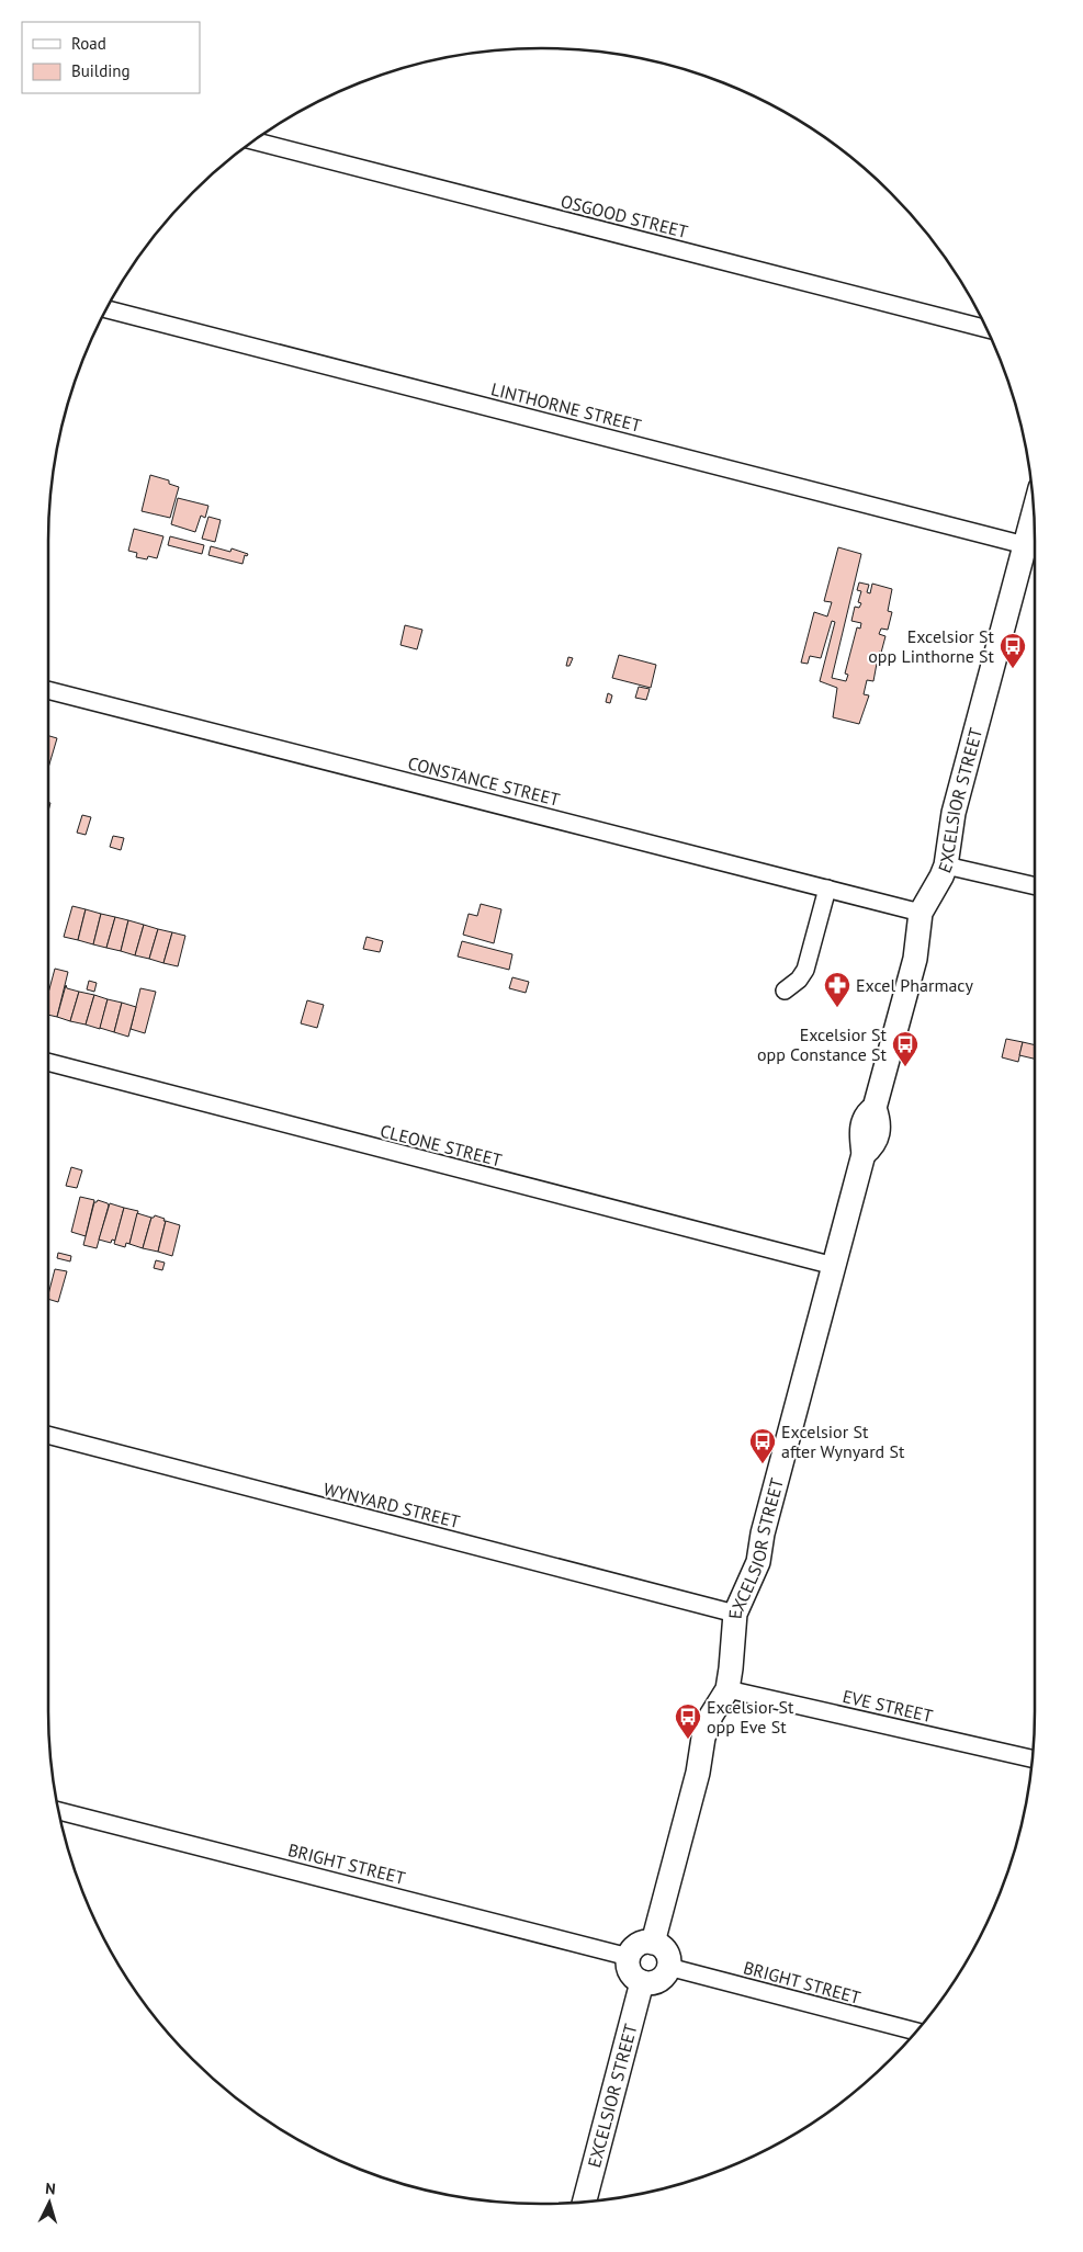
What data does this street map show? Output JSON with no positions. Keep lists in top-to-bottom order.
{
  "streets": {
    "street": [
      "OSGOOD STREET",
      "LINTHORNE STREET",
      "CONSTANCE STREET",
      "EXCELSIOR STREET",
      "CLEONE STREET",
      "WYNYARD STREET",
      "EVE STREET",
      "BRIGHT STREET"
    ]
  },
  "crossings": [
    ["LINTHORNE STREET", "EXCELSIOR STREET"],
    ["CONSTANCE STREET", "EXCELSIOR STREET"],
    ["EXCELSIOR STREET", "CLEONE STREET"],
    ["EXCELSIOR STREET", "WYNYARD STREET"],
    ["EXCELSIOR STREET", "EVE STREET"],
    ["EXCELSIOR STREET", "BRIGHT STREET"]
  ],
  "places": {
    "bus stop": [
      "Excelsior St opp Linthorne St",
      "Excelsior St opp Constance St",
      "Excelsior St after Wynyard St",
      "Excelsior St opp Eve St"
    ],
    "pharmacy": ["Excel Pharmacy"]
  },
  "legend": ["Road", "Building"],
  "north": "top"
}
